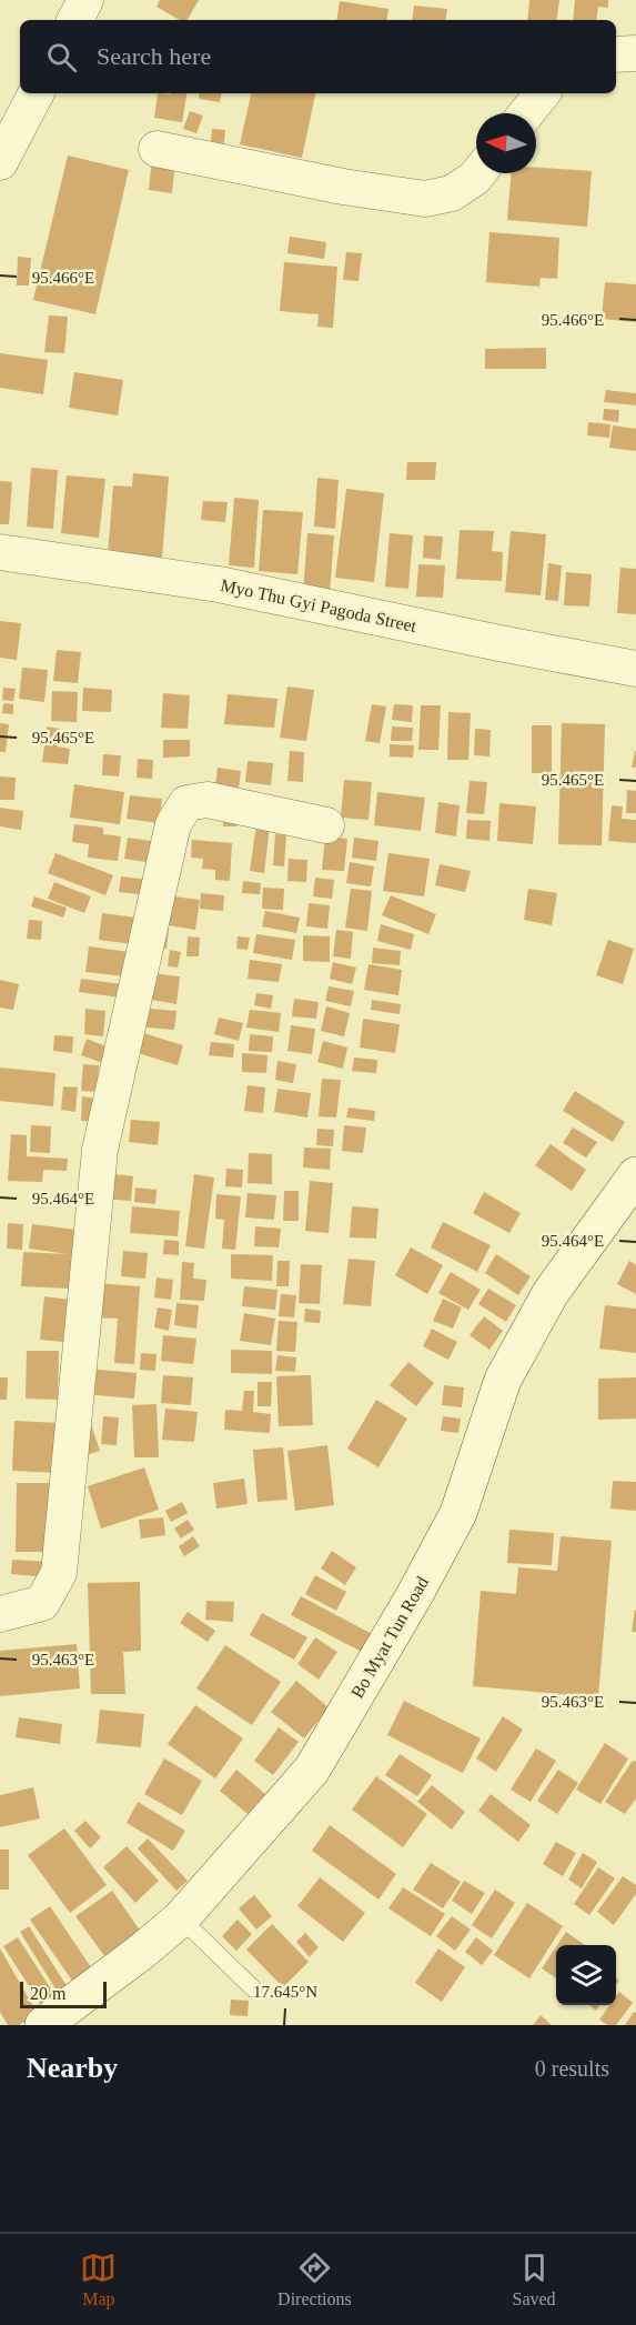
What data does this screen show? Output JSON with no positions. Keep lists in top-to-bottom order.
{
  "streets": {
    "main road": ["Bo Myat Tun Road"],
    "street": ["Myo Thu Gyi Pagoda Street"]
  },
  "scale_bar": "20 m",
  "north": "left",
  "page": {
    "search": "Search here",
    "scale": "20 m",
    "heading": ["Nearby", "0 results"],
    "nav": ["Map", "Directions", "Saved"]
  },
  "coordinates": [
    "95.466°E",
    "95.465°E",
    "95.464°E",
    "95.463°E",
    "17.645°N"
  ]
}
